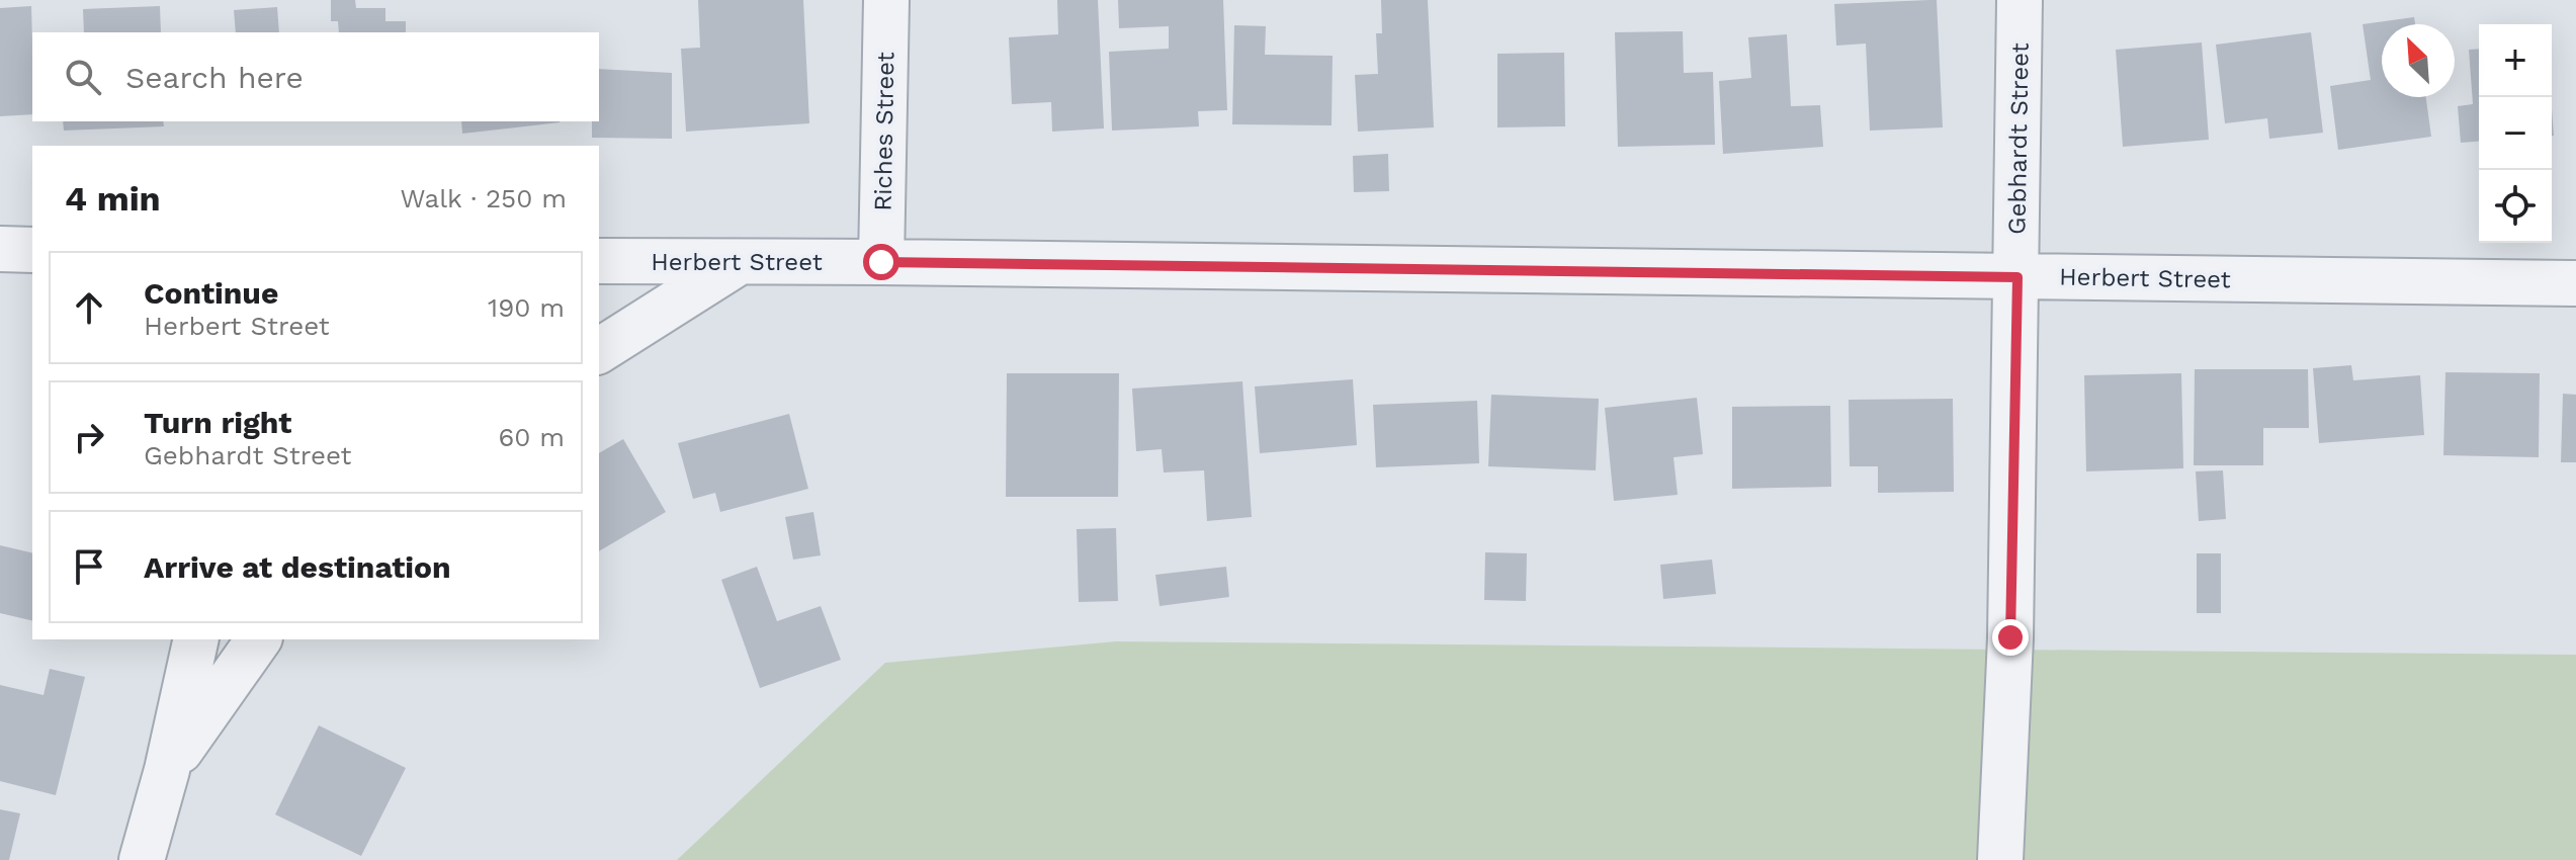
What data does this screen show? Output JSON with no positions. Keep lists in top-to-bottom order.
{
  "streets": {
    "street": ["Riches Street", "Gebhardt Street", "Herbert Street"]
  },
  "crossings": [
    ["Riches Street", "Herbert Street"],
    ["Gebhardt Street", "Herbert Street"]
  ],
  "north": "top left",
  "page": {
    "map_buttons": ["+", "−"],
    "search": "Search here",
    "heading": ["4 min", "Walk · 250 m"],
    "list": [
      ["Continue", "Herbert Street", "190 m"],
      ["Turn right", "Gebhardt Street", "60 m"],
      "Arrive at destination"
    ]
  }
}
